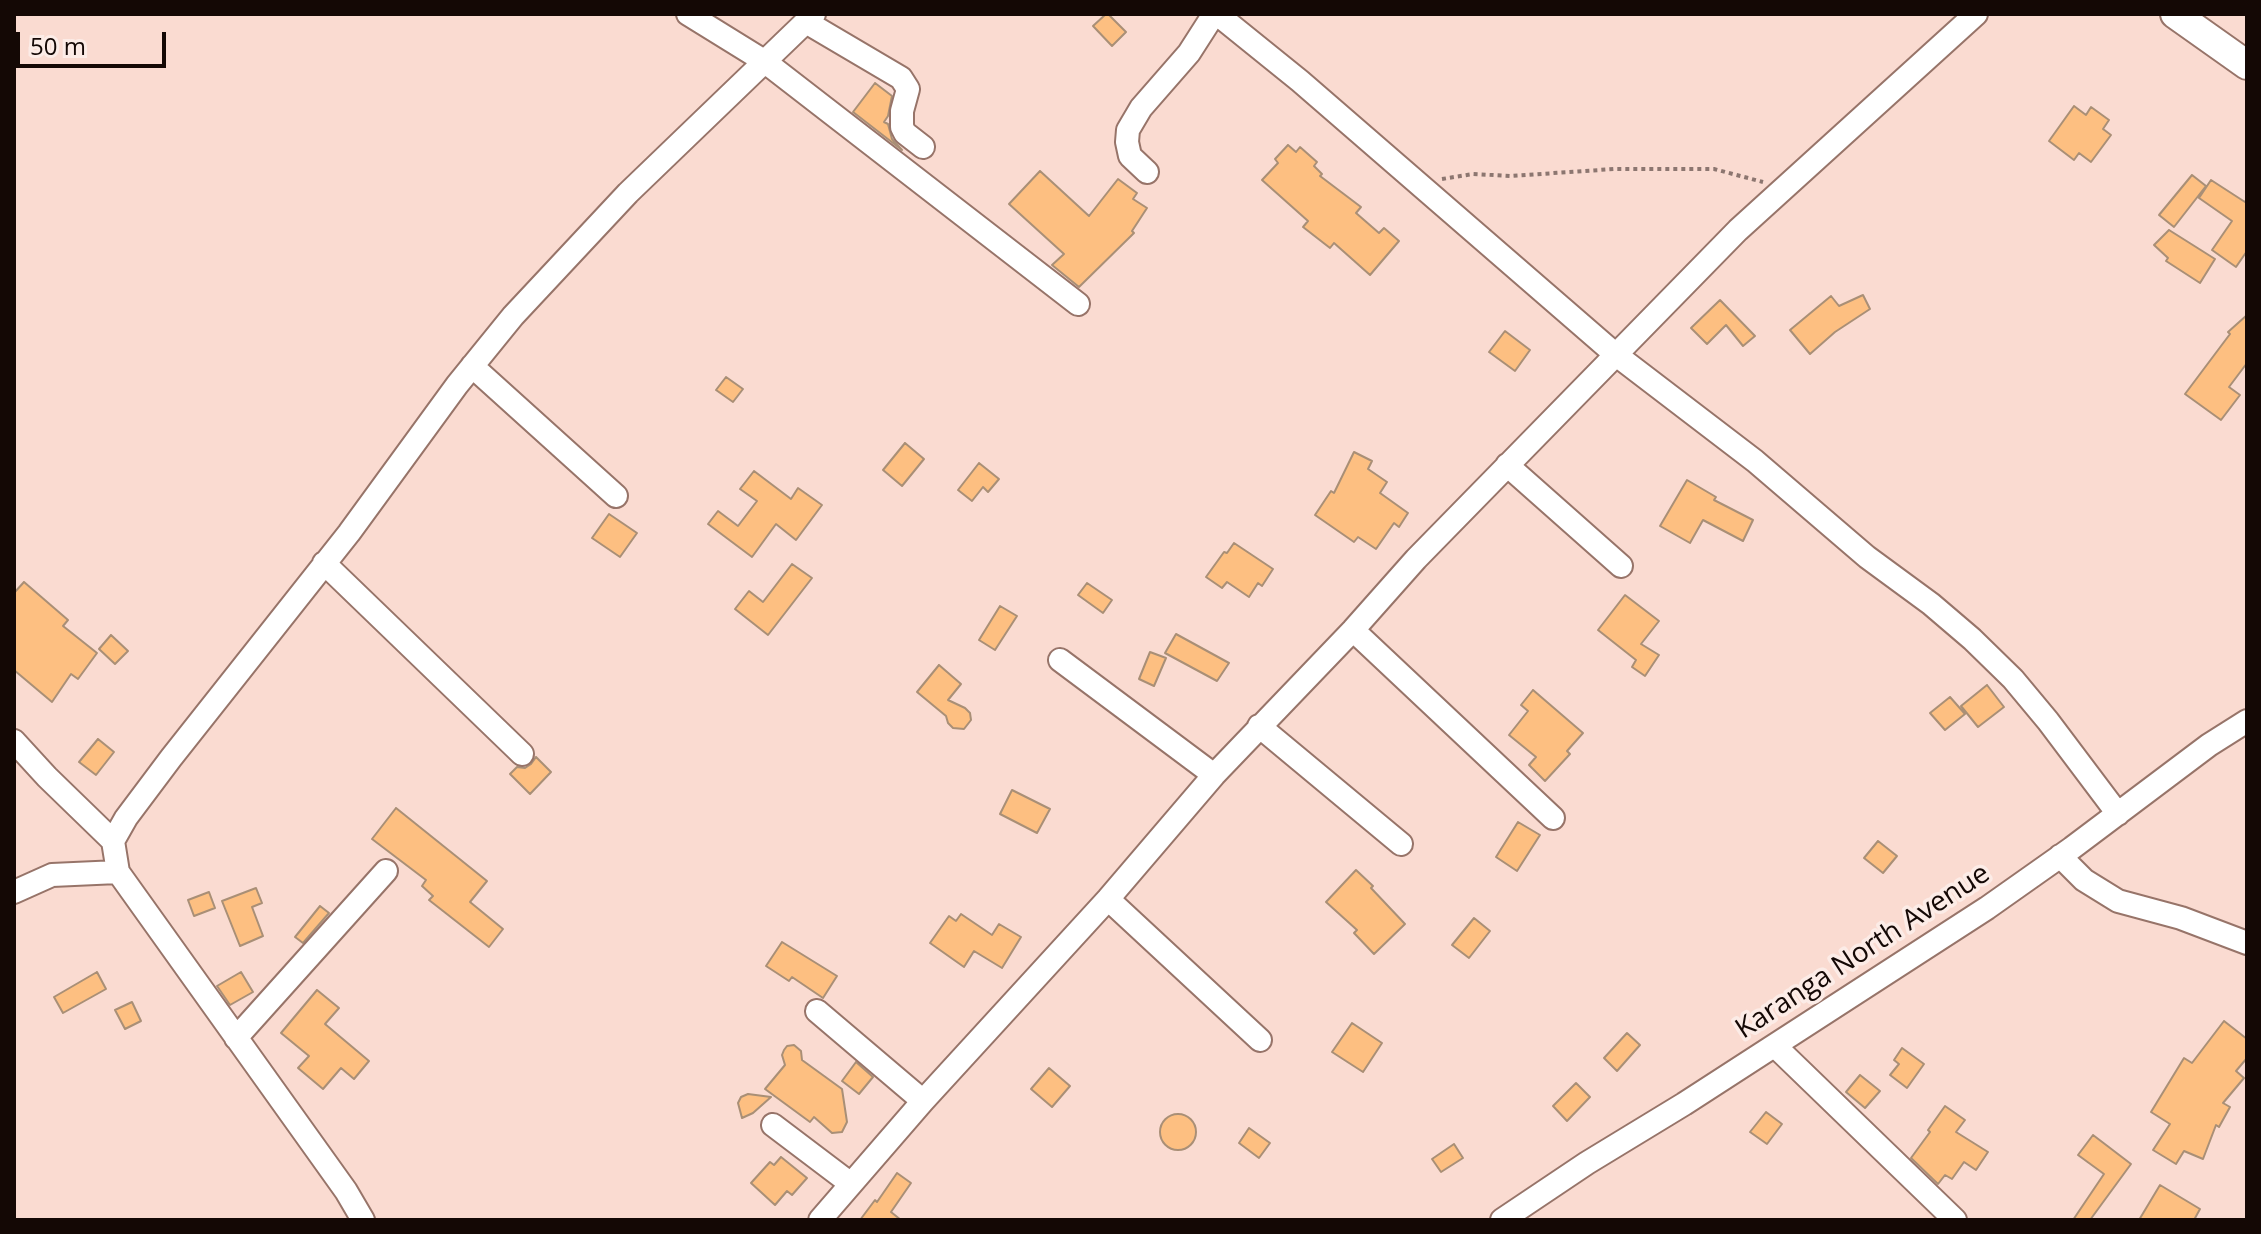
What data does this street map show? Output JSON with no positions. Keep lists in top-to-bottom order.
{
  "streets": {
    "street": ["Karanga North Avenue"]
  },
  "scale_bar": "50 m"
}
